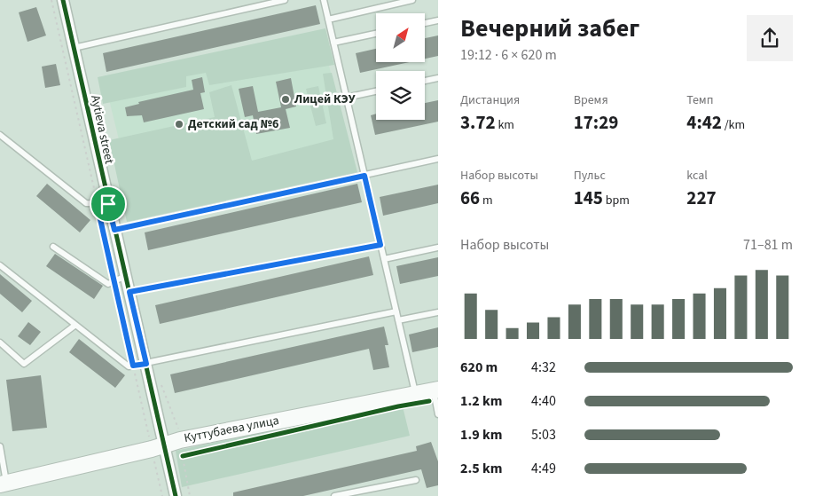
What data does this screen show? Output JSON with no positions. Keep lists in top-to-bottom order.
{
  "streets": {
    "main road": ["Куттубаева улица"],
    "street": ["Aytieva street"]
  },
  "crossings": [
    ["Aytieva street", "Куттубаева улица"]
  ],
  "places": ["Лицей КЭУ", "Детский сад №6"],
  "north": "top right",
  "page": {
    "heading": ["Вечерний забег", "19:12 · 6 × 620 m"],
    "stats": [
      ["Дистанция", "3.72 km"],
      ["Время", "17:29"],
      ["Темп", "4:42 /km"],
      ["Набор высоты", "66 m"],
      ["Пульс", "145 bpm"],
      ["kcal", "227"]
    ],
    "chart": ["Набор высоты", "71–81 m"],
    "list": [
      {
        "name": "620 m",
        "note": "4:32"
      },
      {
        "name": "1.2 km",
        "note": "4:40"
      },
      {
        "name": "1.9 km",
        "note": "5:03"
      },
      {
        "name": "2.5 km",
        "note": "4:49"
      }
    ]
  }
}
